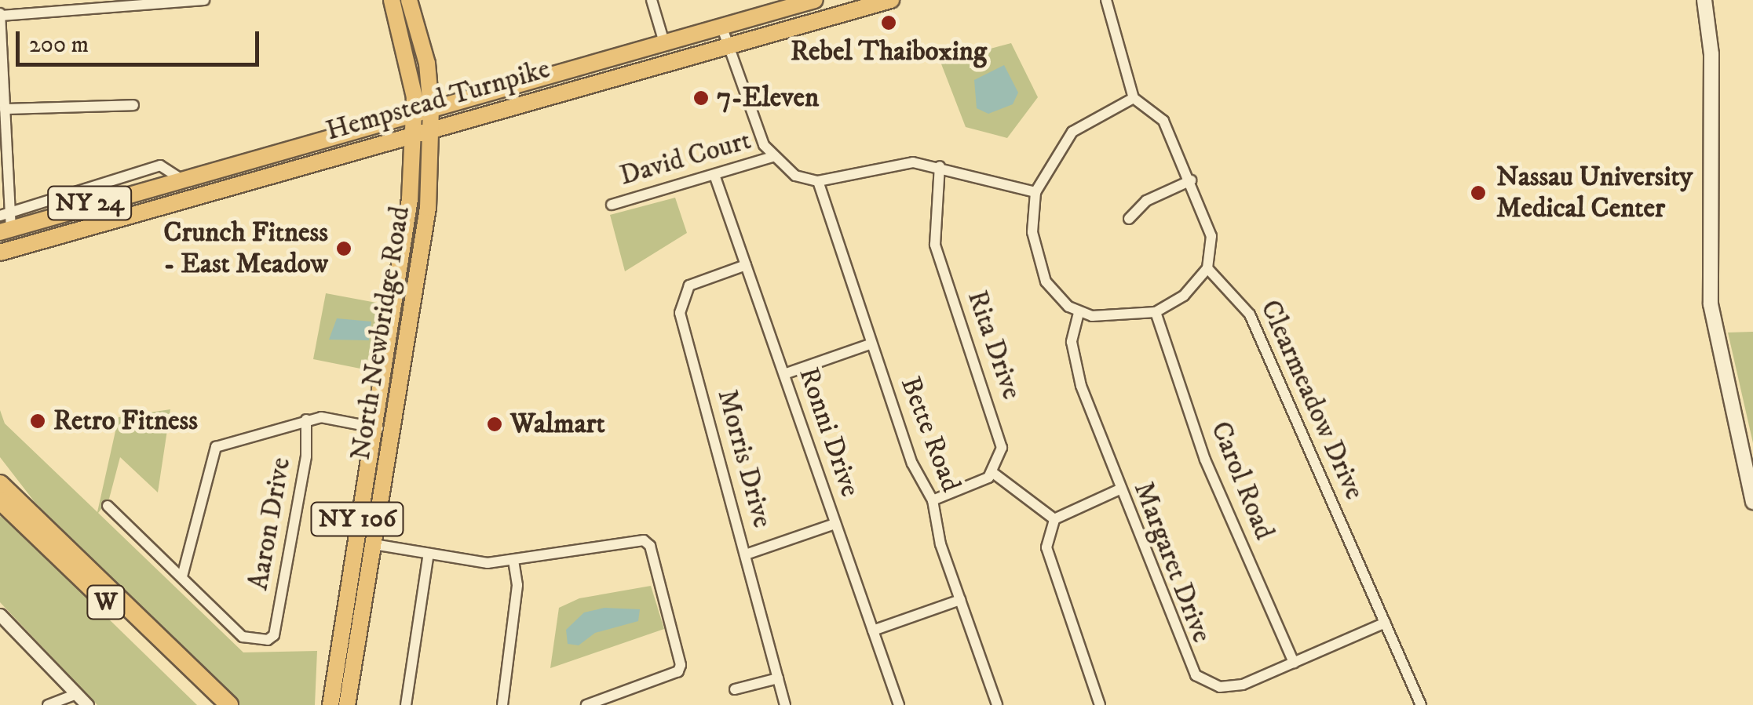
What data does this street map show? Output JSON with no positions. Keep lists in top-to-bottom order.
{
  "streets": {
    "highway": ["W"],
    "main road": [
      "Hempstead Turnpike",
      "NY 24",
      "North Newbridge Road",
      "NY 106"
    ],
    "street": [
      "David Court",
      "Rita Drive",
      "Clearmeadow Drive",
      "Ronni Drive",
      "Bette Road",
      "Morris Drive",
      "Carol Road",
      "Aaron Drive",
      "Margaret Drive"
    ]
  },
  "crossings": [
    ["Hempstead Turnpike", "North Newbridge Road"],
    ["Hempstead Turnpike", "NY 106"],
    ["David Court", "Ronni Drive"],
    ["North Newbridge Road", "NY 106"],
    ["Clearmeadow Drive", "Carol Road"],
    ["Clearmeadow Drive", "Margaret Drive"],
    ["Ronni Drive", "Morris Drive"],
    ["Carol Road", "Margaret Drive"]
  ],
  "places": [
    "Rebel Thaiboxing",
    "7-Eleven",
    "Nassau University Medical Center",
    "Crunch Fitness - East Meadow",
    "Retro Fitness",
    "Walmart"
  ],
  "scale_bar": "200 m"
}
